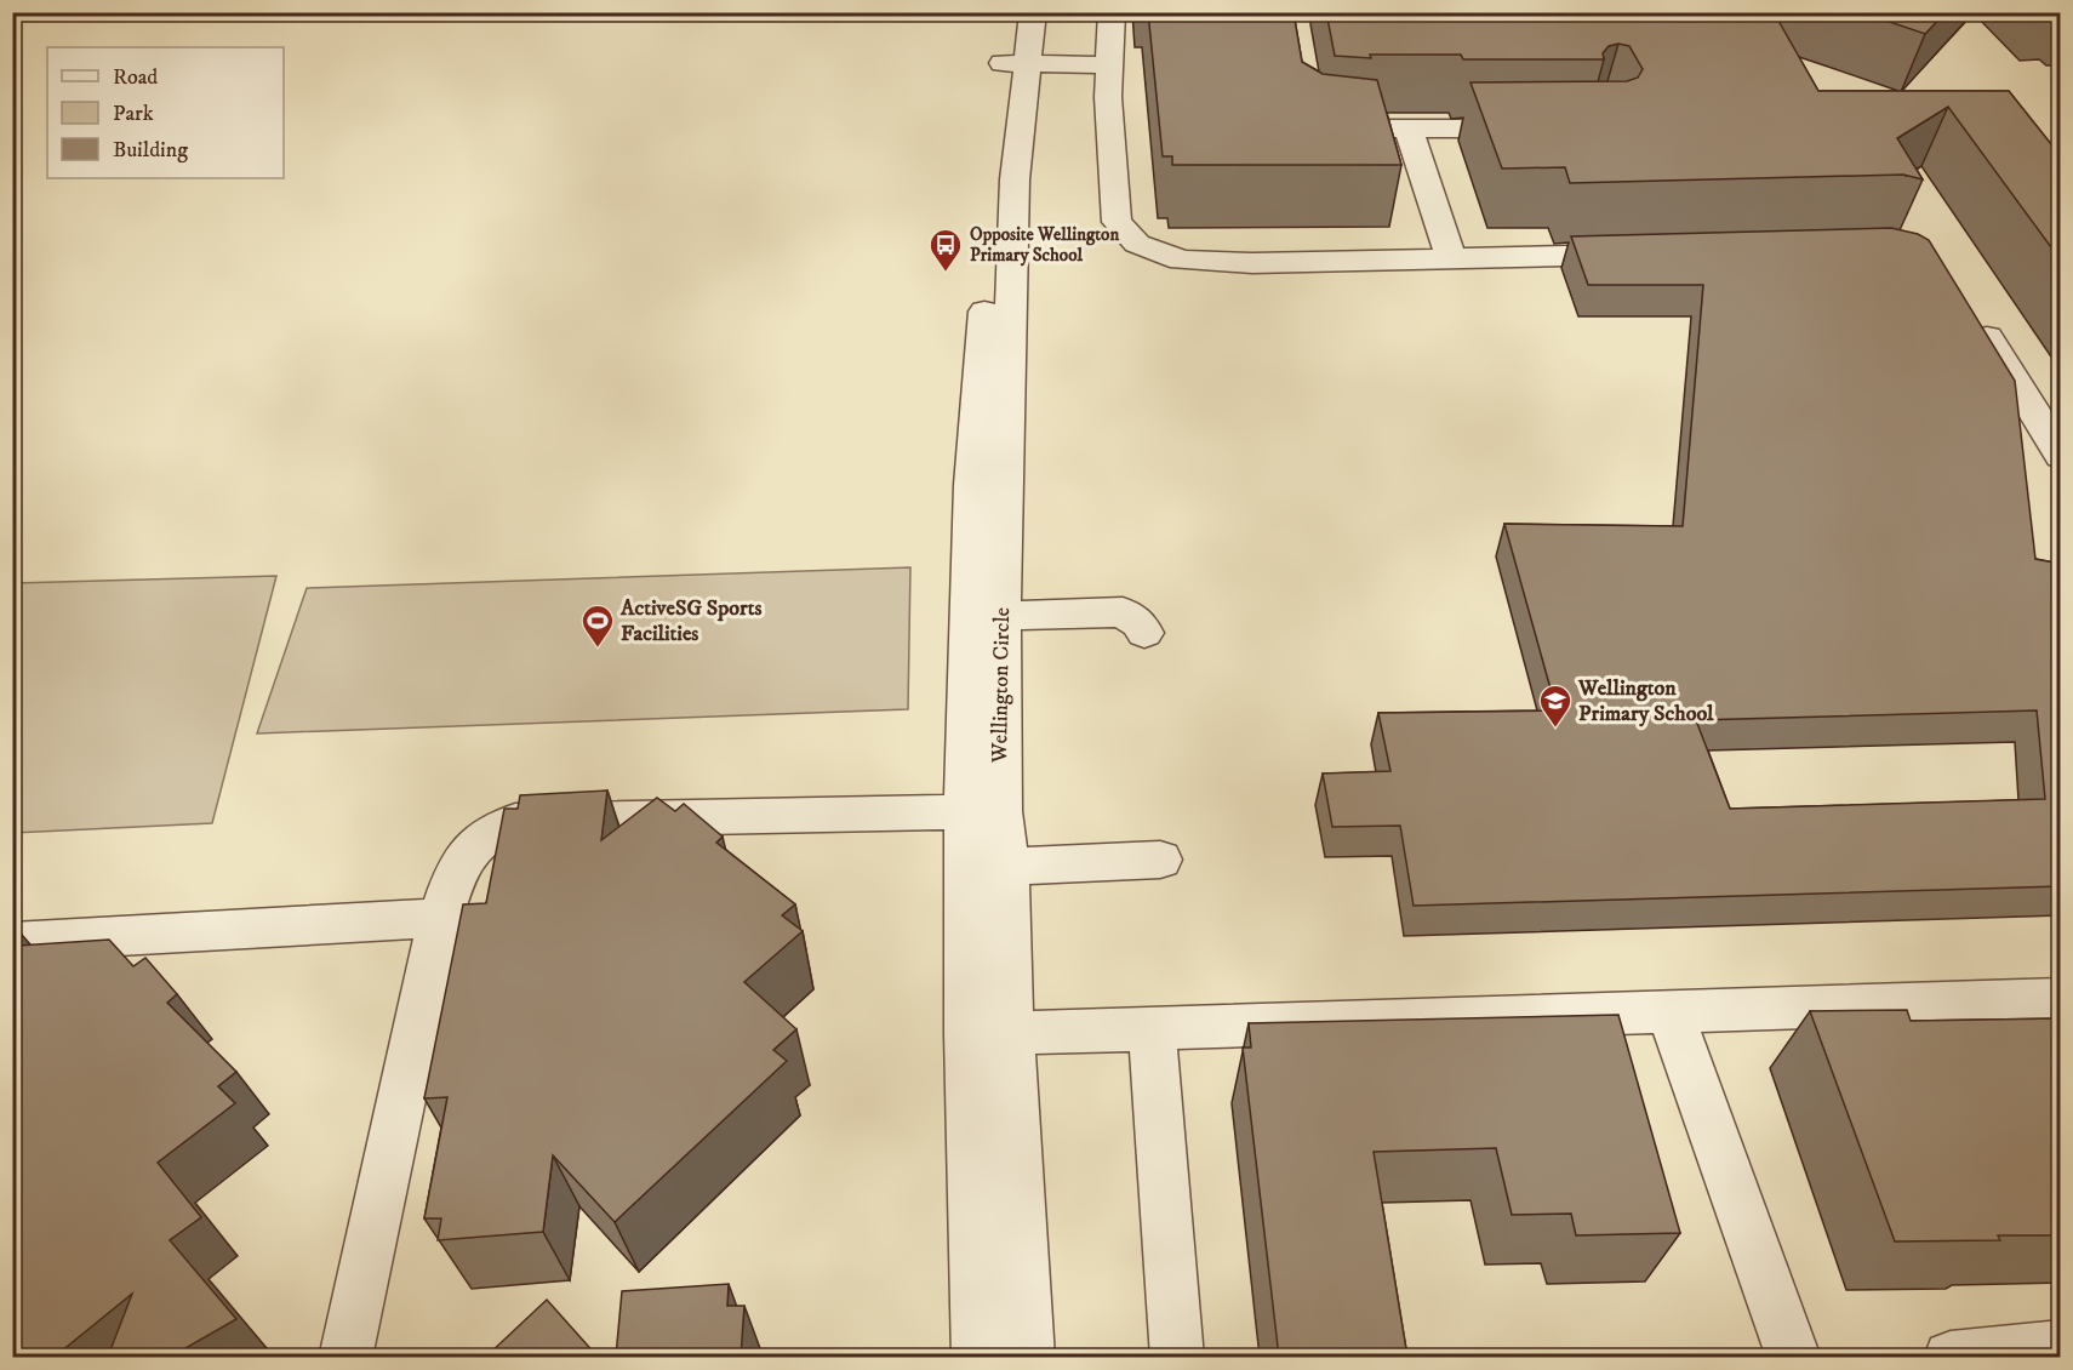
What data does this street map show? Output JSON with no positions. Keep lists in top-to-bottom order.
{
  "streets": {
    "street": ["Wellington Circle"]
  },
  "places": {
    "bus stop": ["Opposite Wellington Primary School"],
    "sports": ["ActiveSG Sports Facilities"],
    "school or university": ["Wellington Primary School"]
  },
  "legend": ["Road", "Park", "Building"]
}
